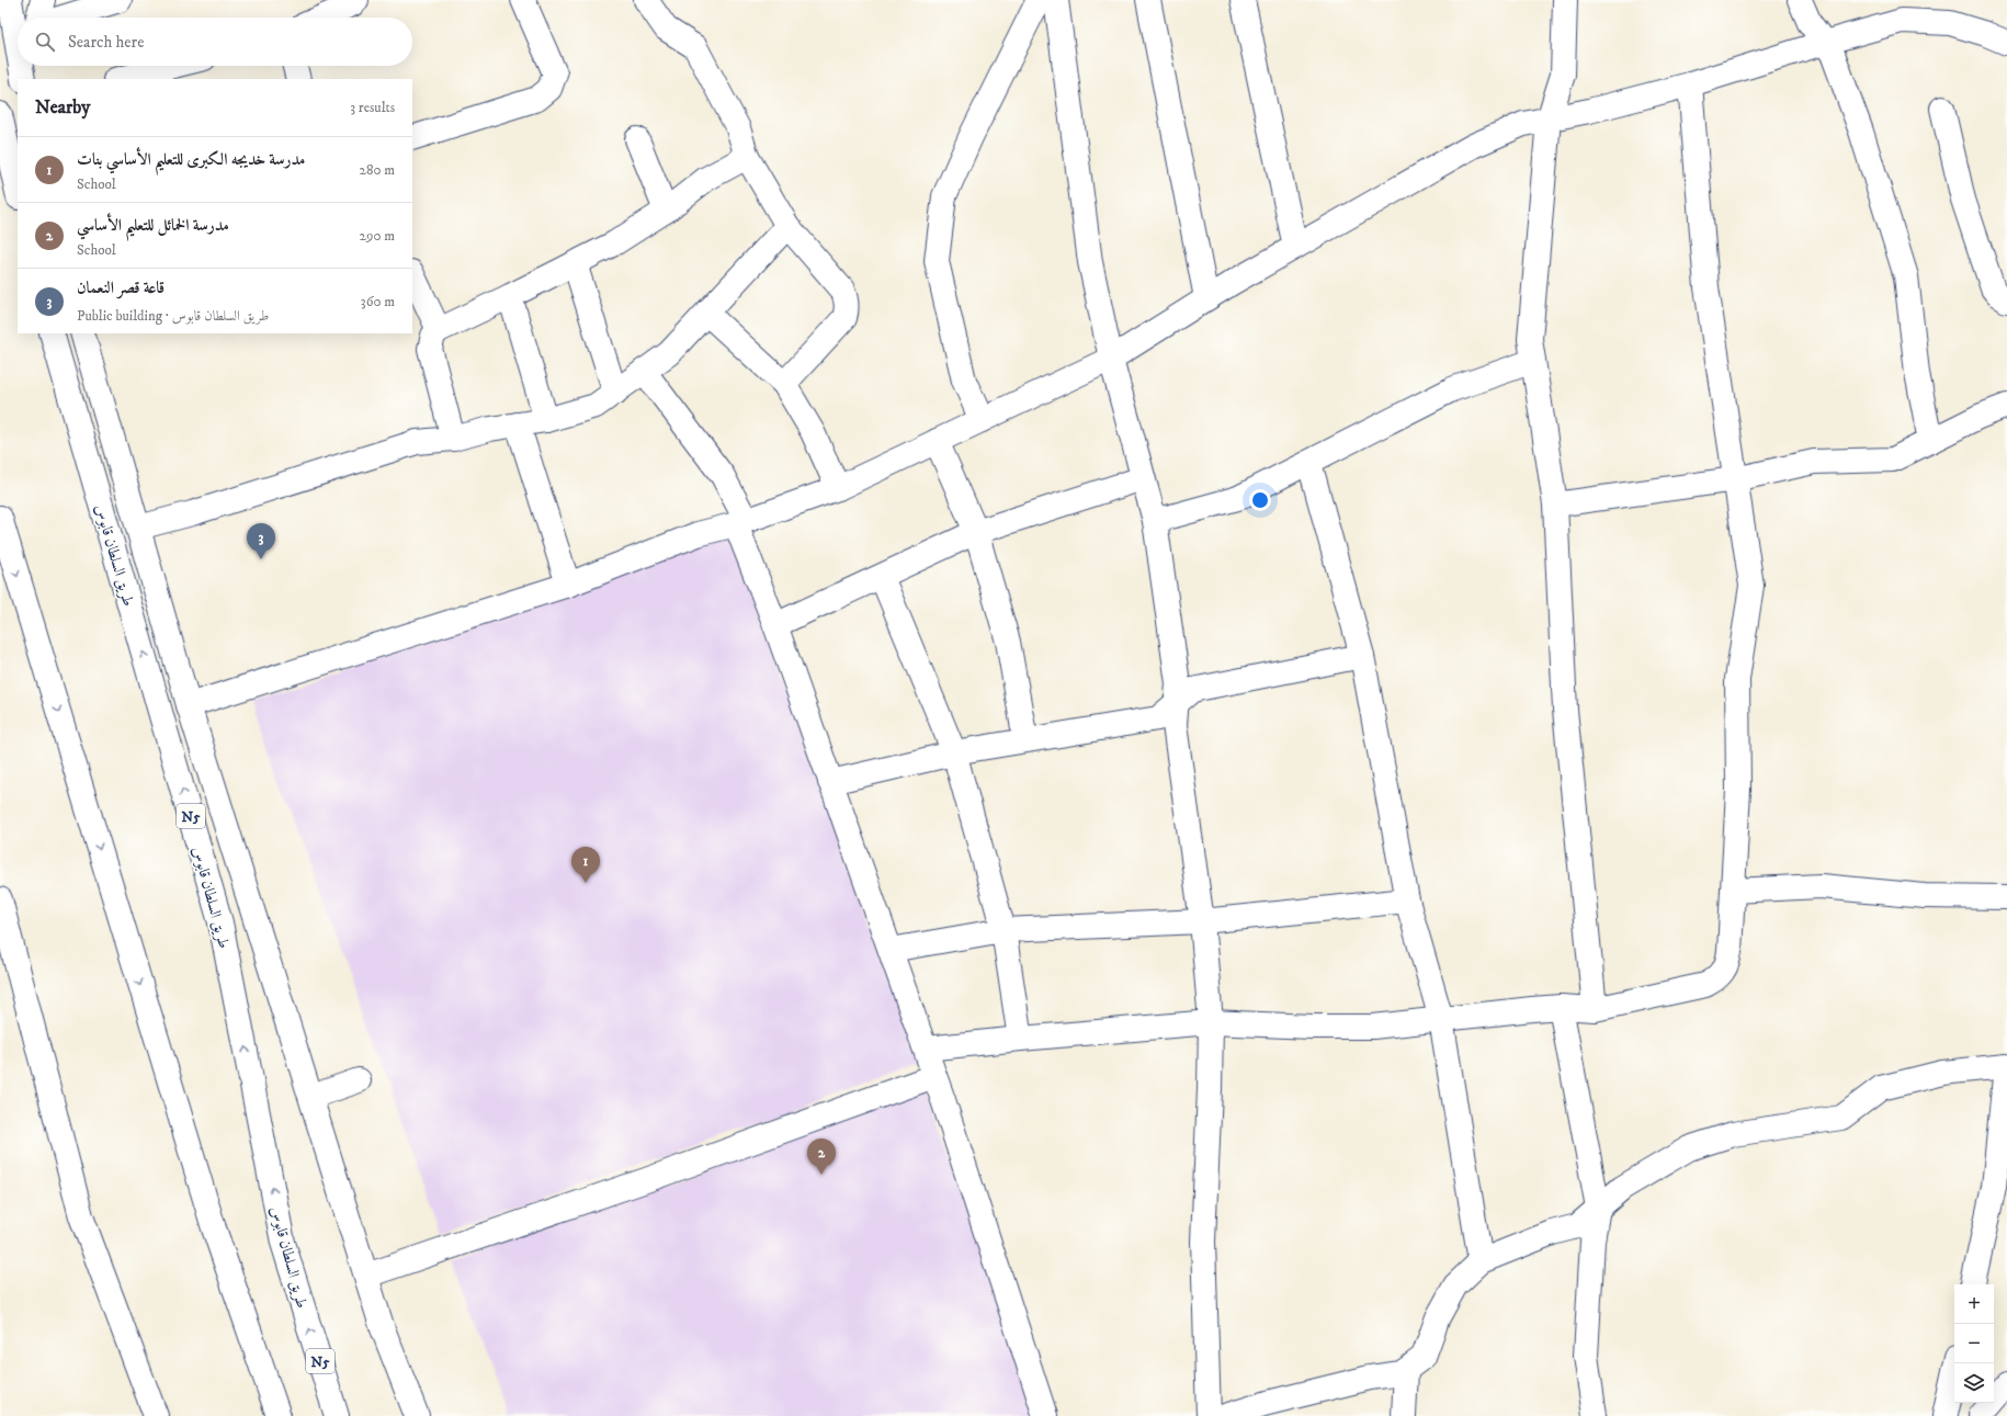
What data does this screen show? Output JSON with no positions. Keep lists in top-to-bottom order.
{
  "streets": {
    "main road": ["طريق السلطان قابوس", "N5"]
  },
  "page": {
    "search": "Search here",
    "heading": ["Nearby", "3 results"],
    "list": [
      {
        "mark": "1",
        "name": "مدرسة خديجه الكبرى للتعليم الأساسي بنات",
        "note": "School",
        "value": "280 m"
      },
      {
        "mark": "2",
        "name": "مدرسة الخمائل للتعليم الأساسي",
        "note": "School",
        "value": "290 m"
      },
      {
        "mark": "3",
        "name": "قاعة قصر النعمان",
        "note": "Public building · طريق السلطان قابوس",
        "value": "360 m"
      }
    ],
    "pins": ["3", "1", "2"],
    "map_buttons": ["+", "−"]
  }
}
